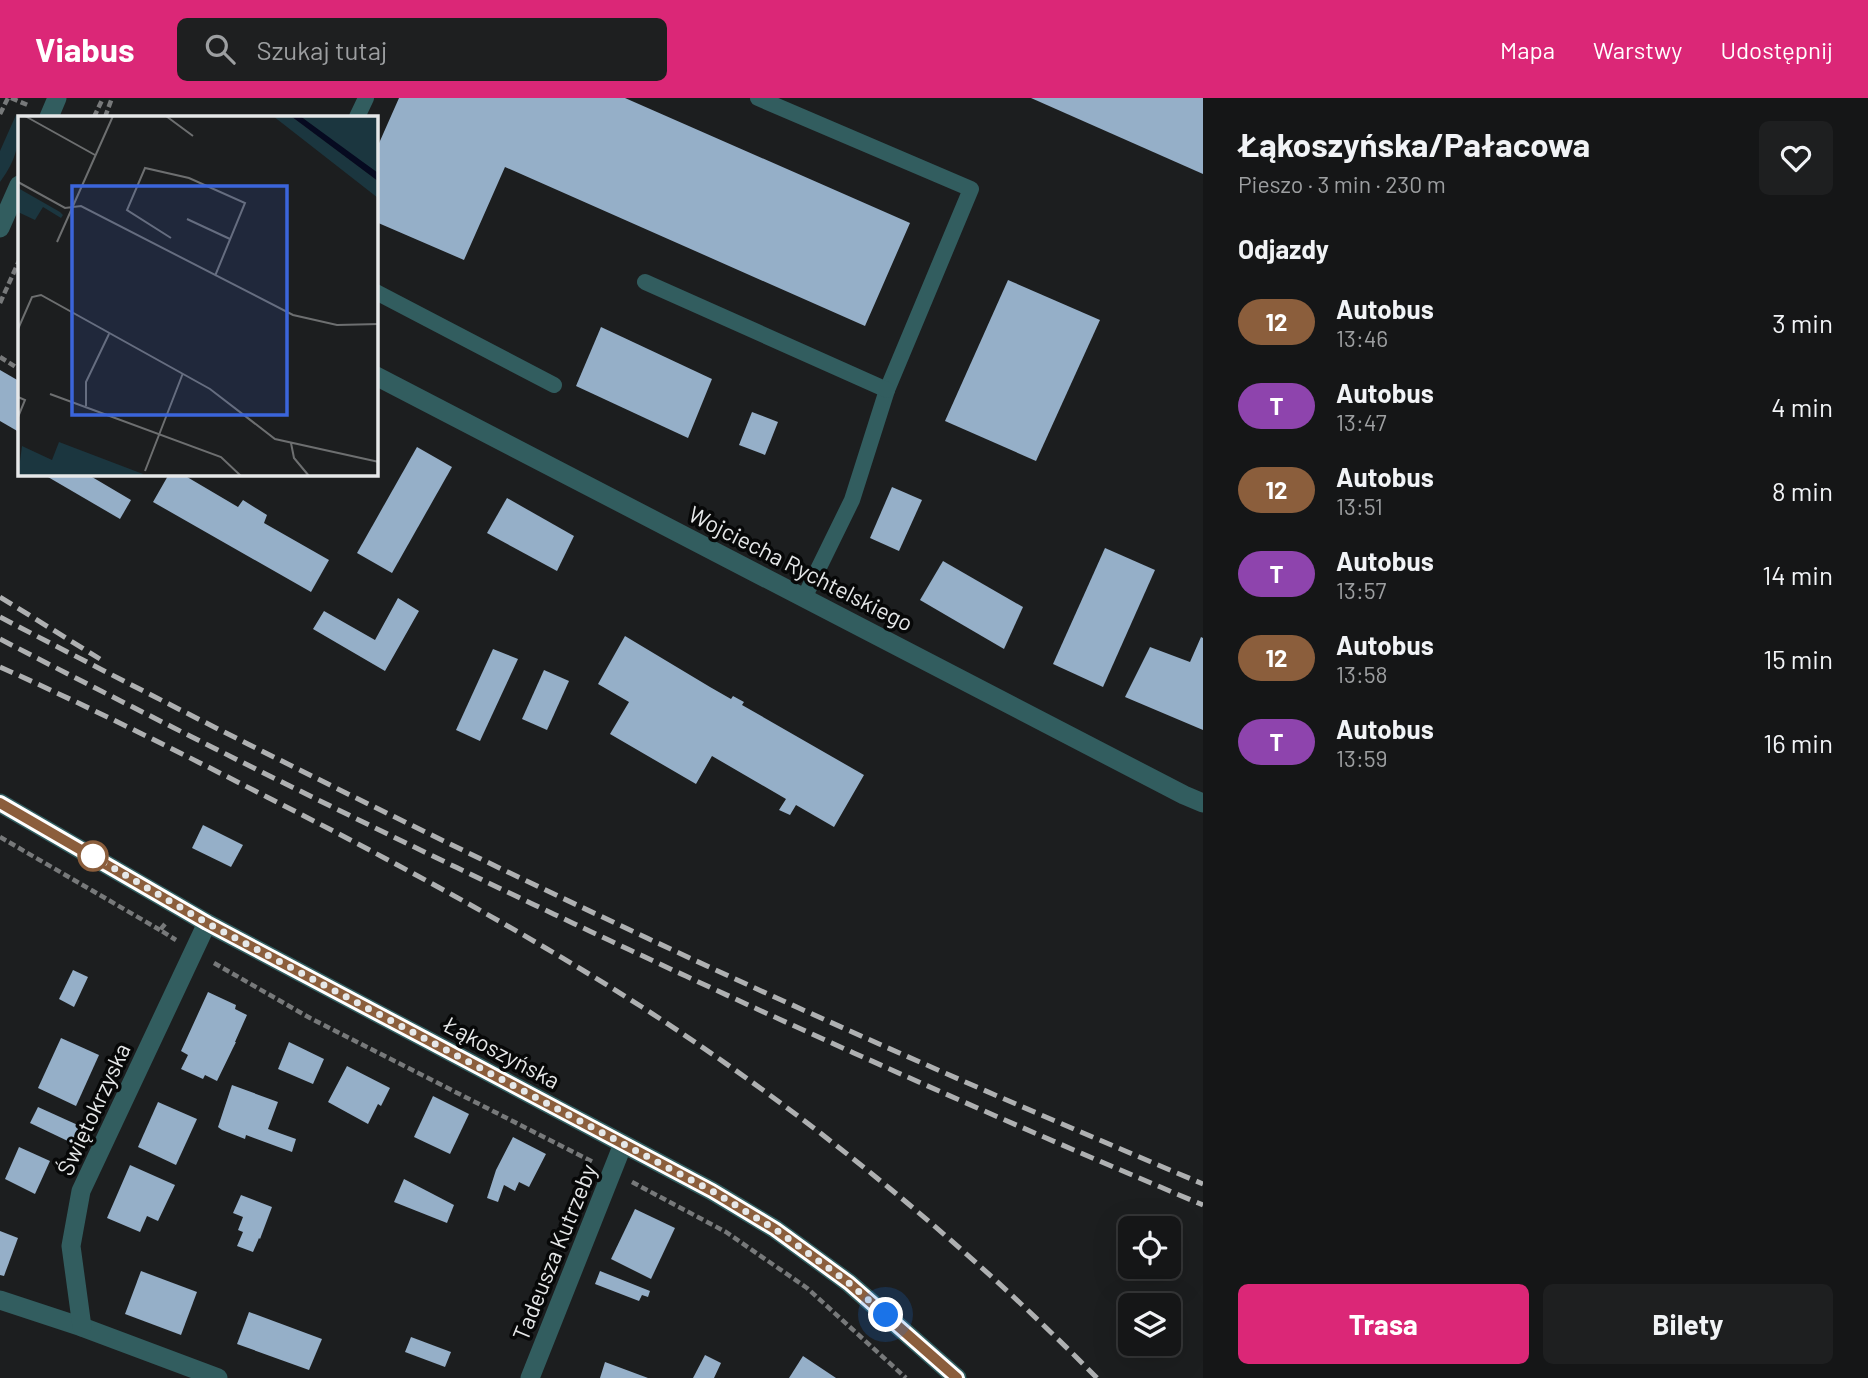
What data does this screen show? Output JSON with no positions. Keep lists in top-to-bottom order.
{
  "streets": {
    "street": [
      "Wojciecha Rychtelskiego",
      "Łąkoszyńska",
      "Świętokrzyska",
      "Tadeusza Kutrzeby"
    ]
  },
  "crossings": [
    ["Łąkoszyńska", "Świętokrzyska"],
    ["Łąkoszyńska", "Tadeusza Kutrzeby"]
  ],
  "lines": ["bus line 12"],
  "page": {
    "header": "Viabus",
    "search": "Szukaj tutaj",
    "nav": ["Mapa", "Warstwy", "Udostępnij"],
    "heading": [
      ["Łąkoszyńska/Pałacowa", "Pieszo · 3 min · 230 m"],
      "Odjazdy"
    ],
    "list": [
      {
        "mark": "12",
        "name": "Autobus",
        "note": "13:46",
        "value": "3 min"
      },
      {
        "mark": "T",
        "name": "Autobus",
        "note": "13:47",
        "value": "4 min"
      },
      {
        "mark": "12",
        "name": "Autobus",
        "note": "13:51",
        "value": "8 min"
      },
      {
        "mark": "T",
        "name": "Autobus",
        "note": "13:57",
        "value": "14 min"
      },
      {
        "mark": "12",
        "name": "Autobus",
        "note": "13:58",
        "value": "15 min"
      },
      {
        "mark": "T",
        "name": "Autobus",
        "note": "13:59",
        "value": "16 min"
      }
    ],
    "buttons": ["Trasa", "Bilety"]
  }
}
